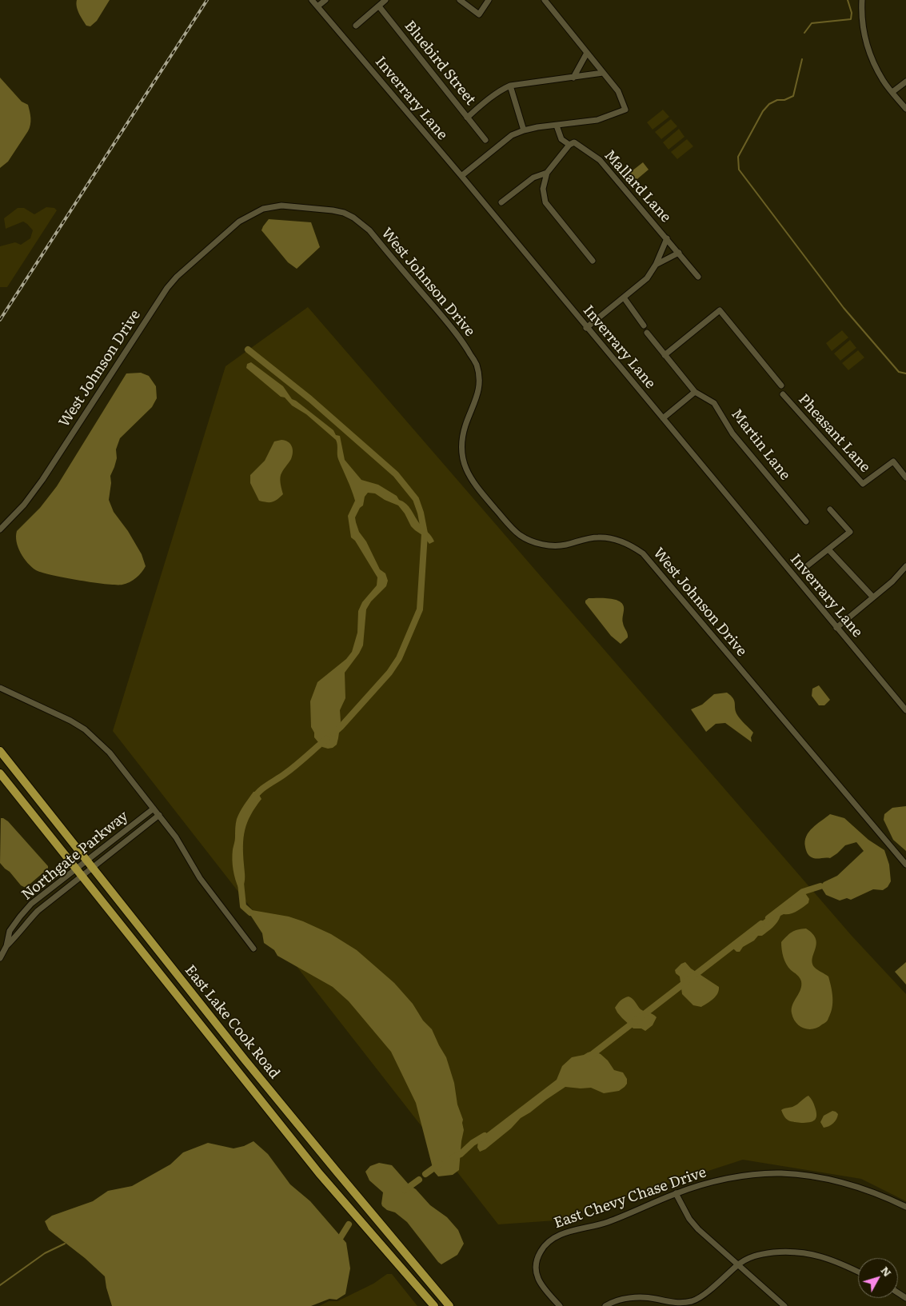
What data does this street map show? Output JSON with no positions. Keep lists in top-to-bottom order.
{
  "streets": {
    "main road": ["East Lake Cook Road"],
    "street": [
      "Bluebird Street",
      "Inverrary Lane",
      "Mallard Lane",
      "West Johnson Drive",
      "Pheasant Lane",
      "Martin Lane",
      "Northgate Parkway",
      "East Chevy Chase Drive"
    ]
  },
  "crossings": [
    ["Northgate Parkway", "East Lake Cook Road"]
  ],
  "north": "top right"
}
